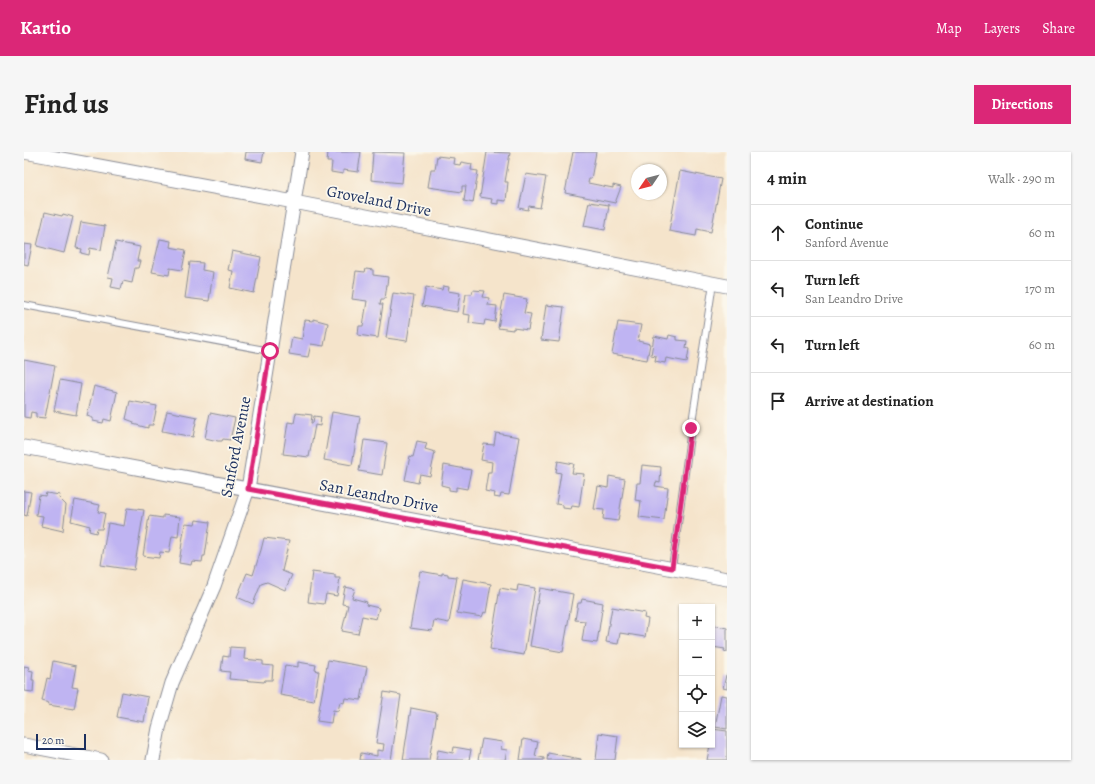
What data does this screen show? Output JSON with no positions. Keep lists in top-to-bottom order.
{
  "streets": {
    "street": ["Groveland Drive", "Sanford Avenue", "San Leandro Drive"]
  },
  "crossings": [
    ["Groveland Drive", "Sanford Avenue"],
    ["Sanford Avenue", "San Leandro Drive"]
  ],
  "scale_bar": "20 m",
  "north": "bottom left",
  "page": {
    "header": "Kartio",
    "nav": ["Map", "Layers", "Share"],
    "title": "Find us",
    "buttons": "Directions",
    "heading": ["4 min", "Walk · 290 m"],
    "list": [
      ["Continue", "Sanford Avenue", "60 m"],
      ["Turn left", "San Leandro Drive", "170 m"],
      ["Turn left", "60 m"],
      "Arrive at destination"
    ],
    "map_buttons": ["+", "−"],
    "scale": "20 m"
  }
}
